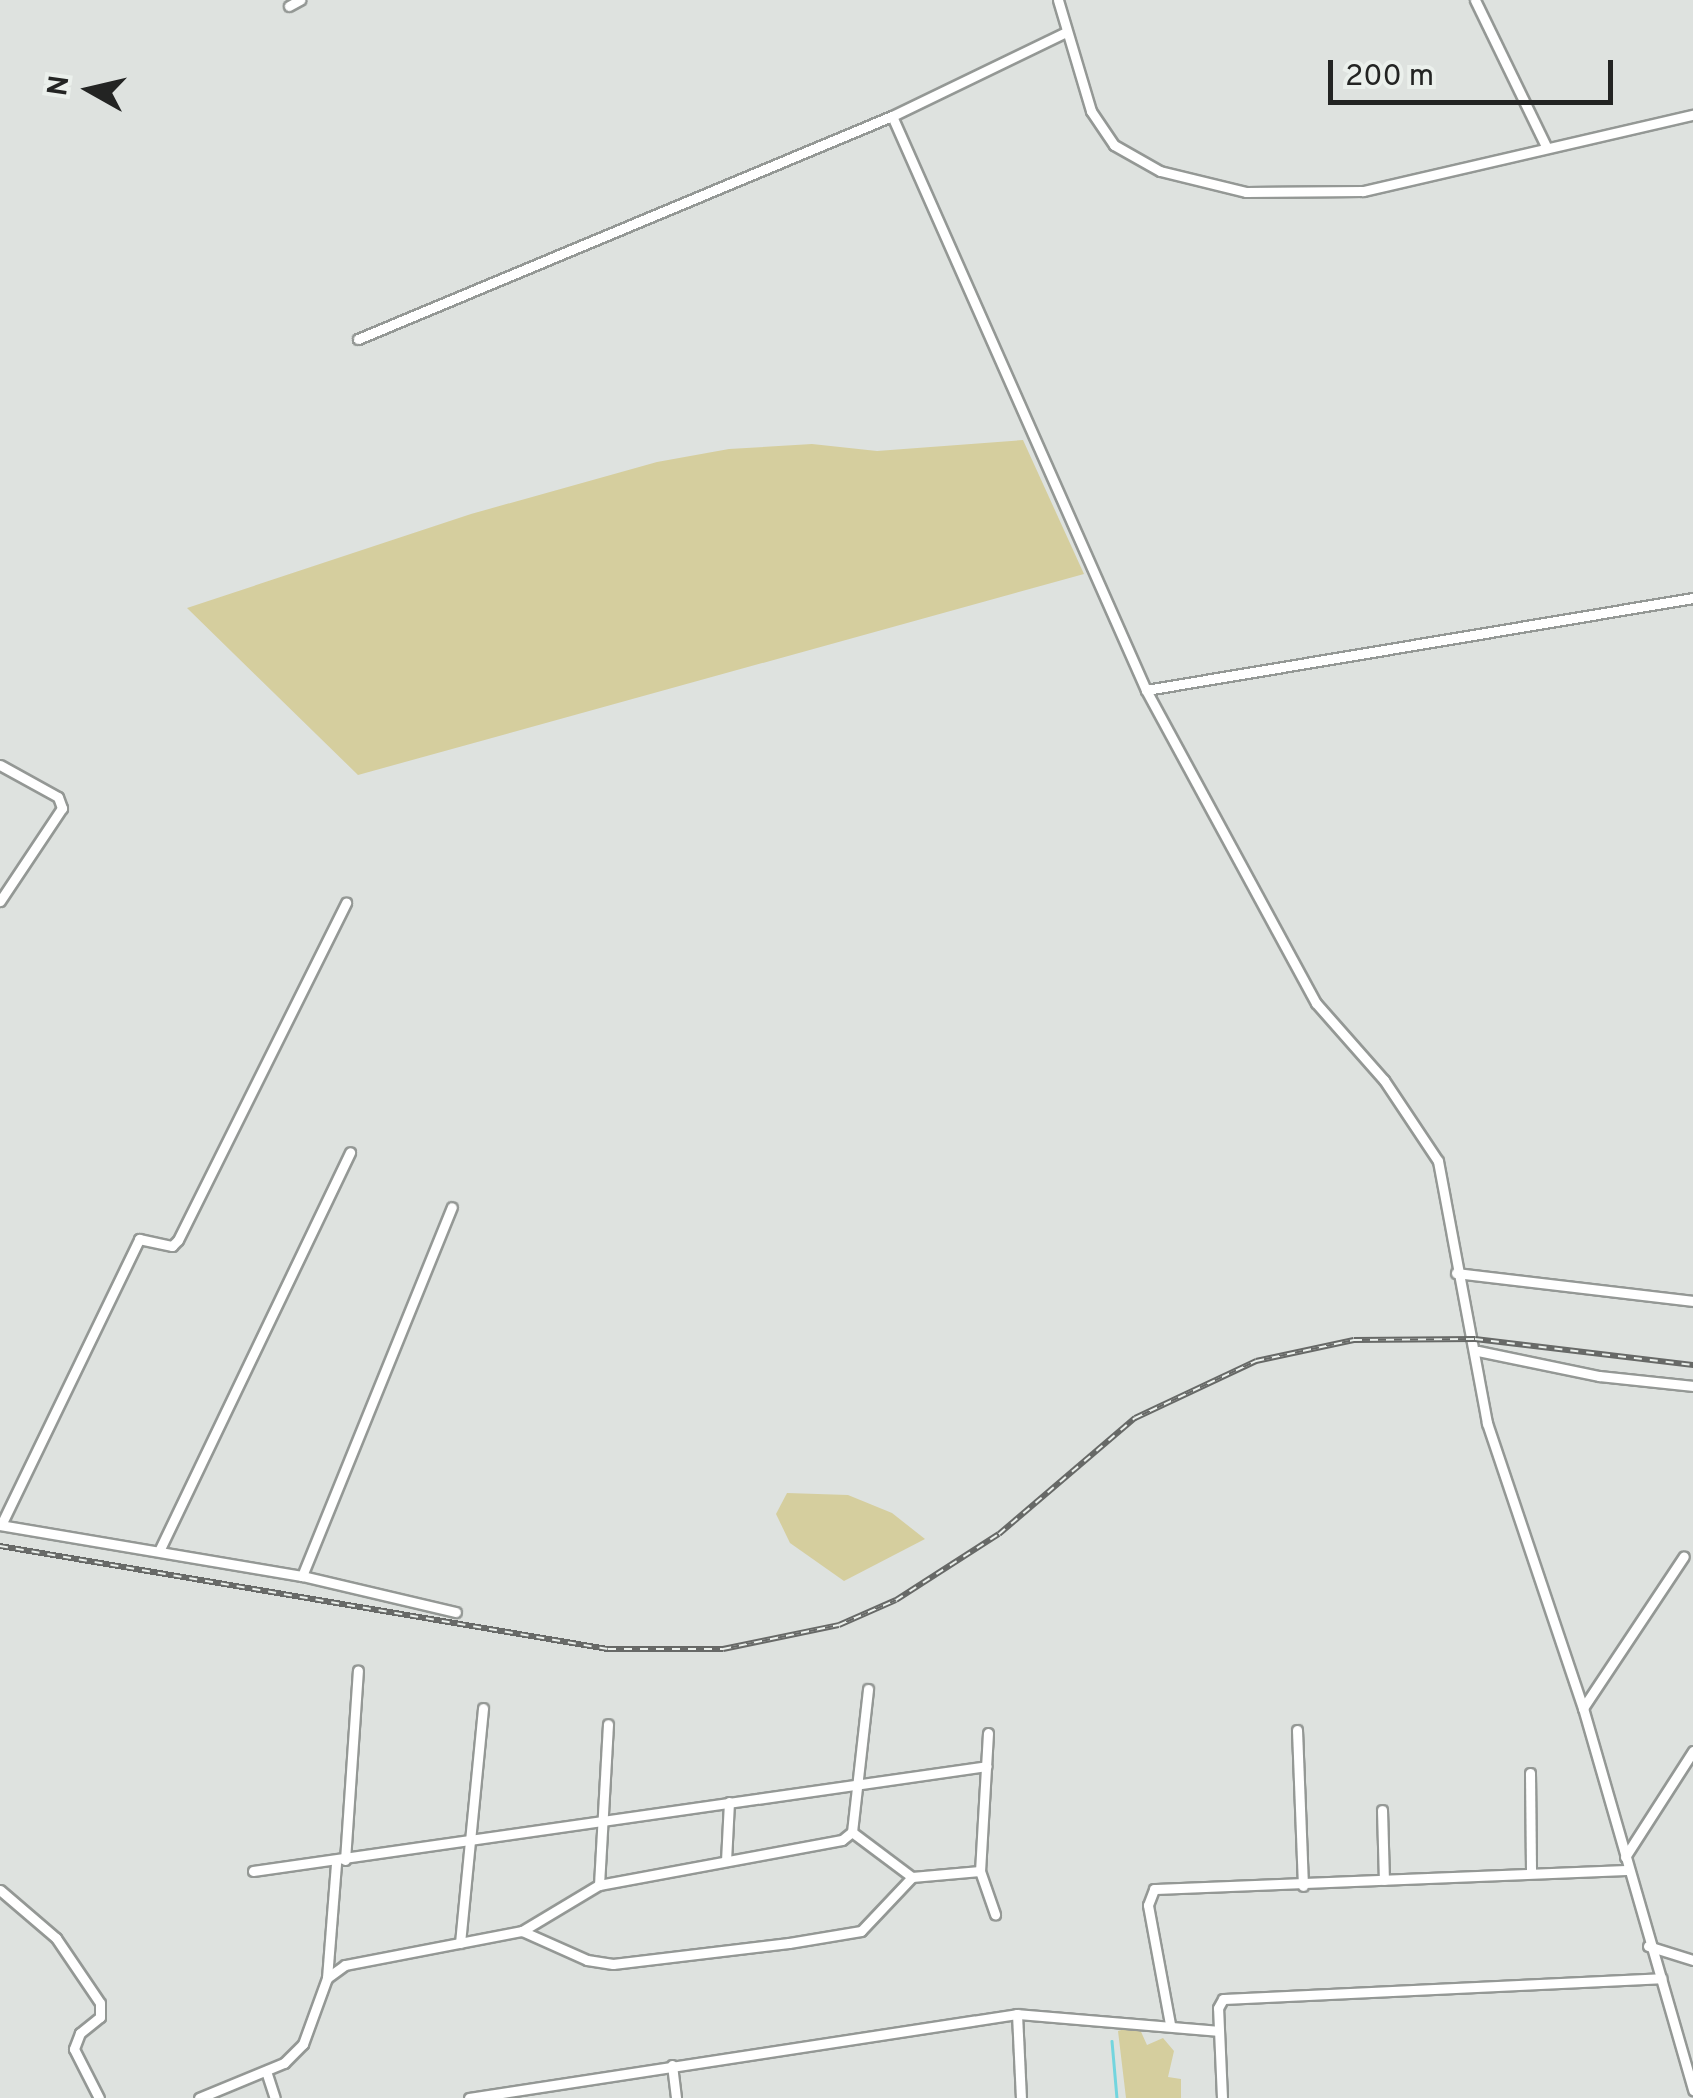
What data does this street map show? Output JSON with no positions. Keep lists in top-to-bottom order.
{
  "scale_bar": "200 m",
  "north": "left"
}
